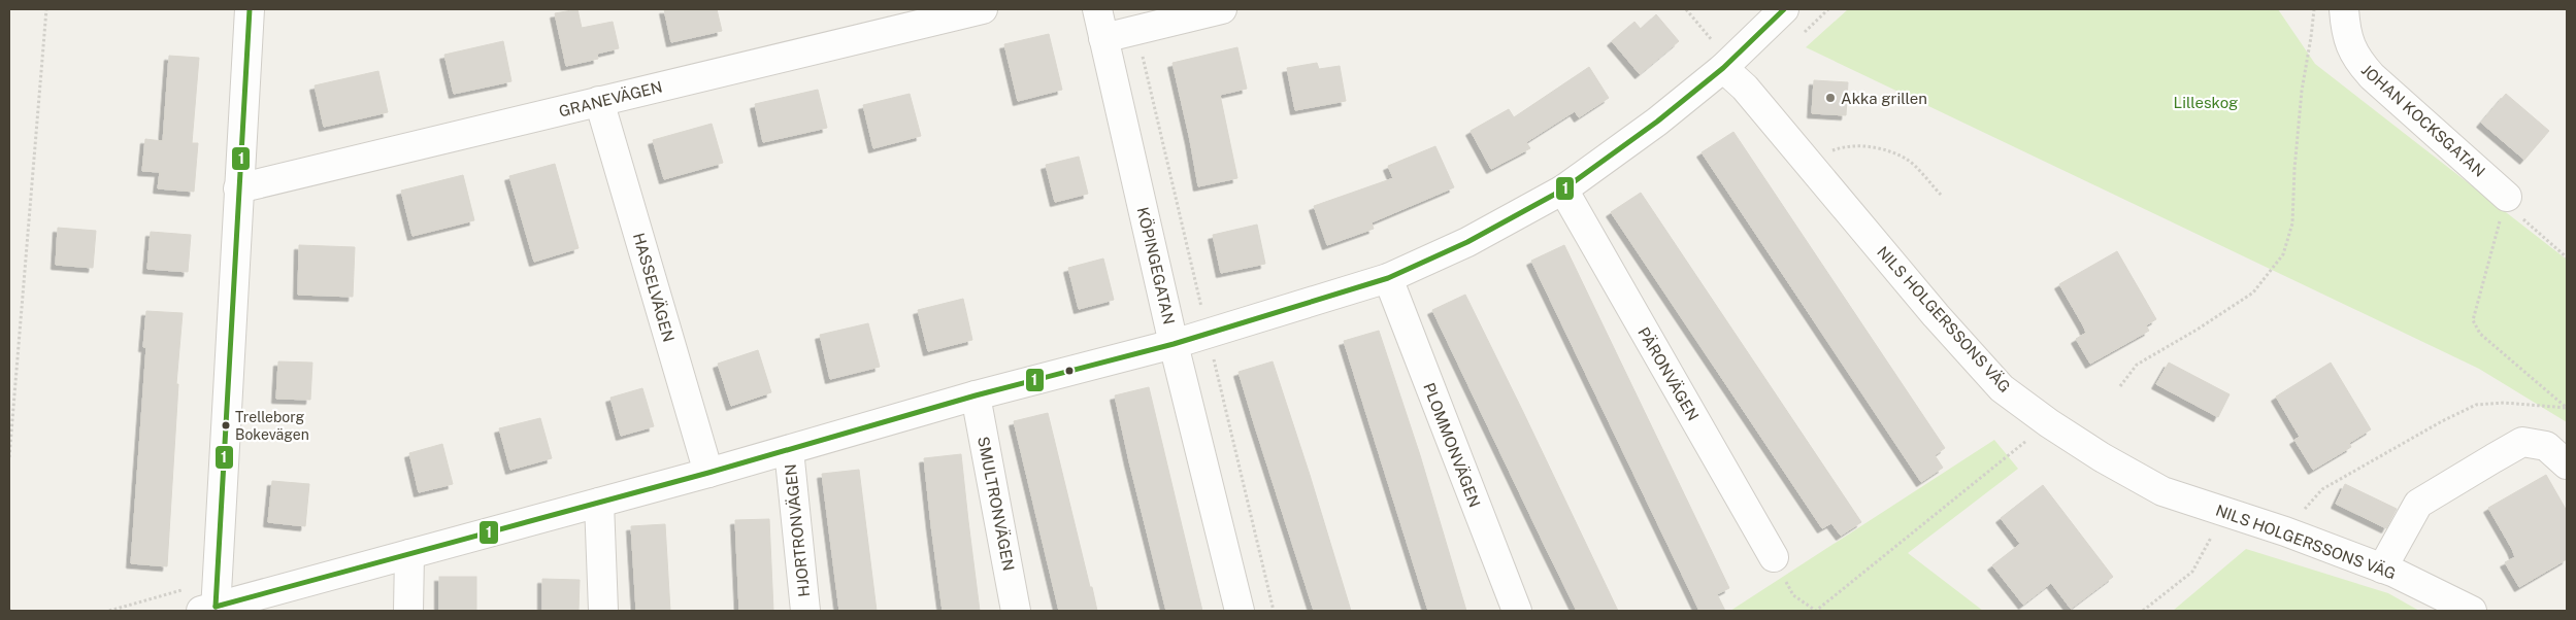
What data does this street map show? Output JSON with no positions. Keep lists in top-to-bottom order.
{
  "streets": {
    "street": [
      "GRANEVÄGEN",
      "JOHAN KOCKSGATAN",
      "KÖPINGEGATAN",
      "HASSELVÄGEN",
      "NILS HOLGERSSONS VÄG",
      "PÄRONVÄGEN",
      "PLOMMONVÄGEN",
      "SMULTRONVÄGEN",
      "HJORTRONVÄGEN"
    ]
  },
  "crossings": [
    ["GRANEVÄGEN", "HASSELVÄGEN"]
  ],
  "parks": ["Lilleskog"],
  "places": ["Akka grillen", "Trelleborg Bokevägen"],
  "lines": ["transit line 1"]
}
